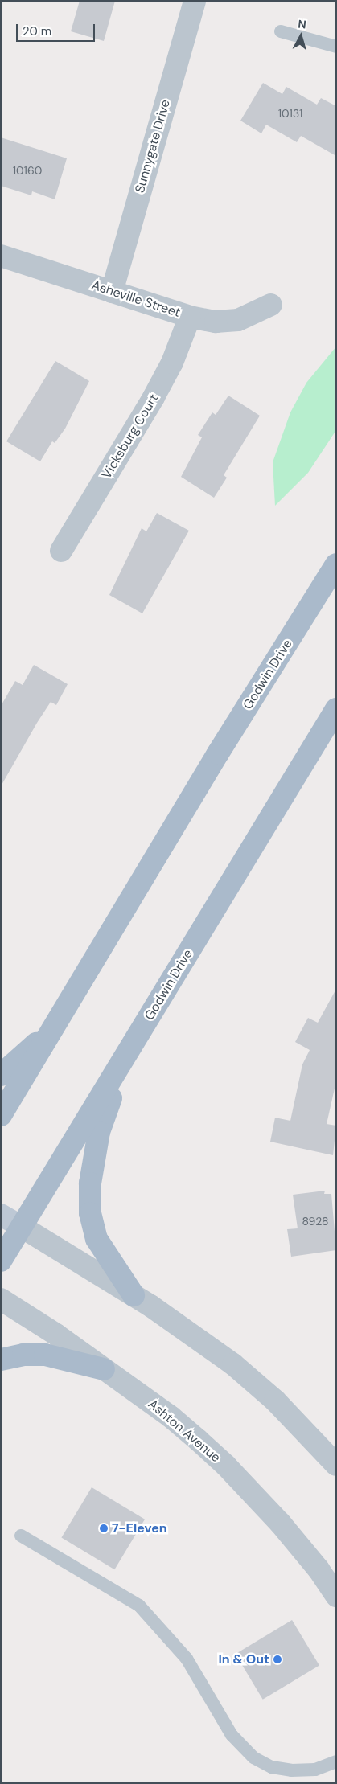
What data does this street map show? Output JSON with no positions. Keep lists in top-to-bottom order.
{
  "streets": {
    "main road": ["Godwin Drive"],
    "street": [
      "Sunnygate Drive",
      "Asheville Street",
      "Vicksburg Court",
      "Ashton Avenue"
    ]
  },
  "crossings": [
    ["Sunnygate Drive", "Asheville Street"],
    ["Asheville Street", "Vicksburg Court"]
  ],
  "places": ["7-Eleven", "In & Out"],
  "house_numbers": ["10131", "10160", "8928"],
  "scale_bar": "20 m",
  "north": "top"
}
